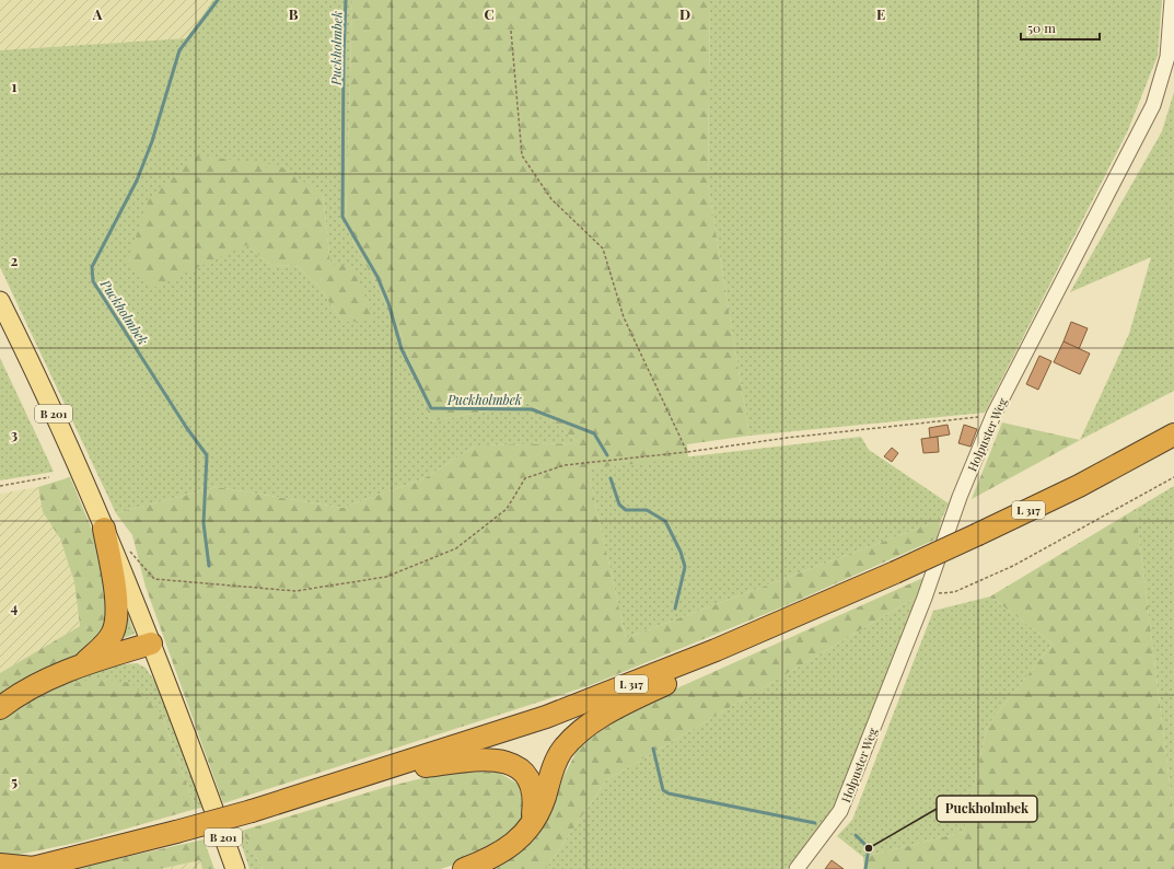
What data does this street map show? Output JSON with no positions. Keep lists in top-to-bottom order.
{
  "streets": {
    "highway": ["L 317"],
    "main road": ["B 201"],
    "street": ["Holpuster Weg"]
  },
  "water": ["Puckholmbek"],
  "places": ["Puckholmbek"],
  "scale_bar": "50 m",
  "grid": {
    "columns": [
      "A",
      "B",
      "C",
      "D",
      "E"
    ],
    "rows": [
      "1",
      "2",
      "3",
      "4",
      "5"
    ]
  }
}
